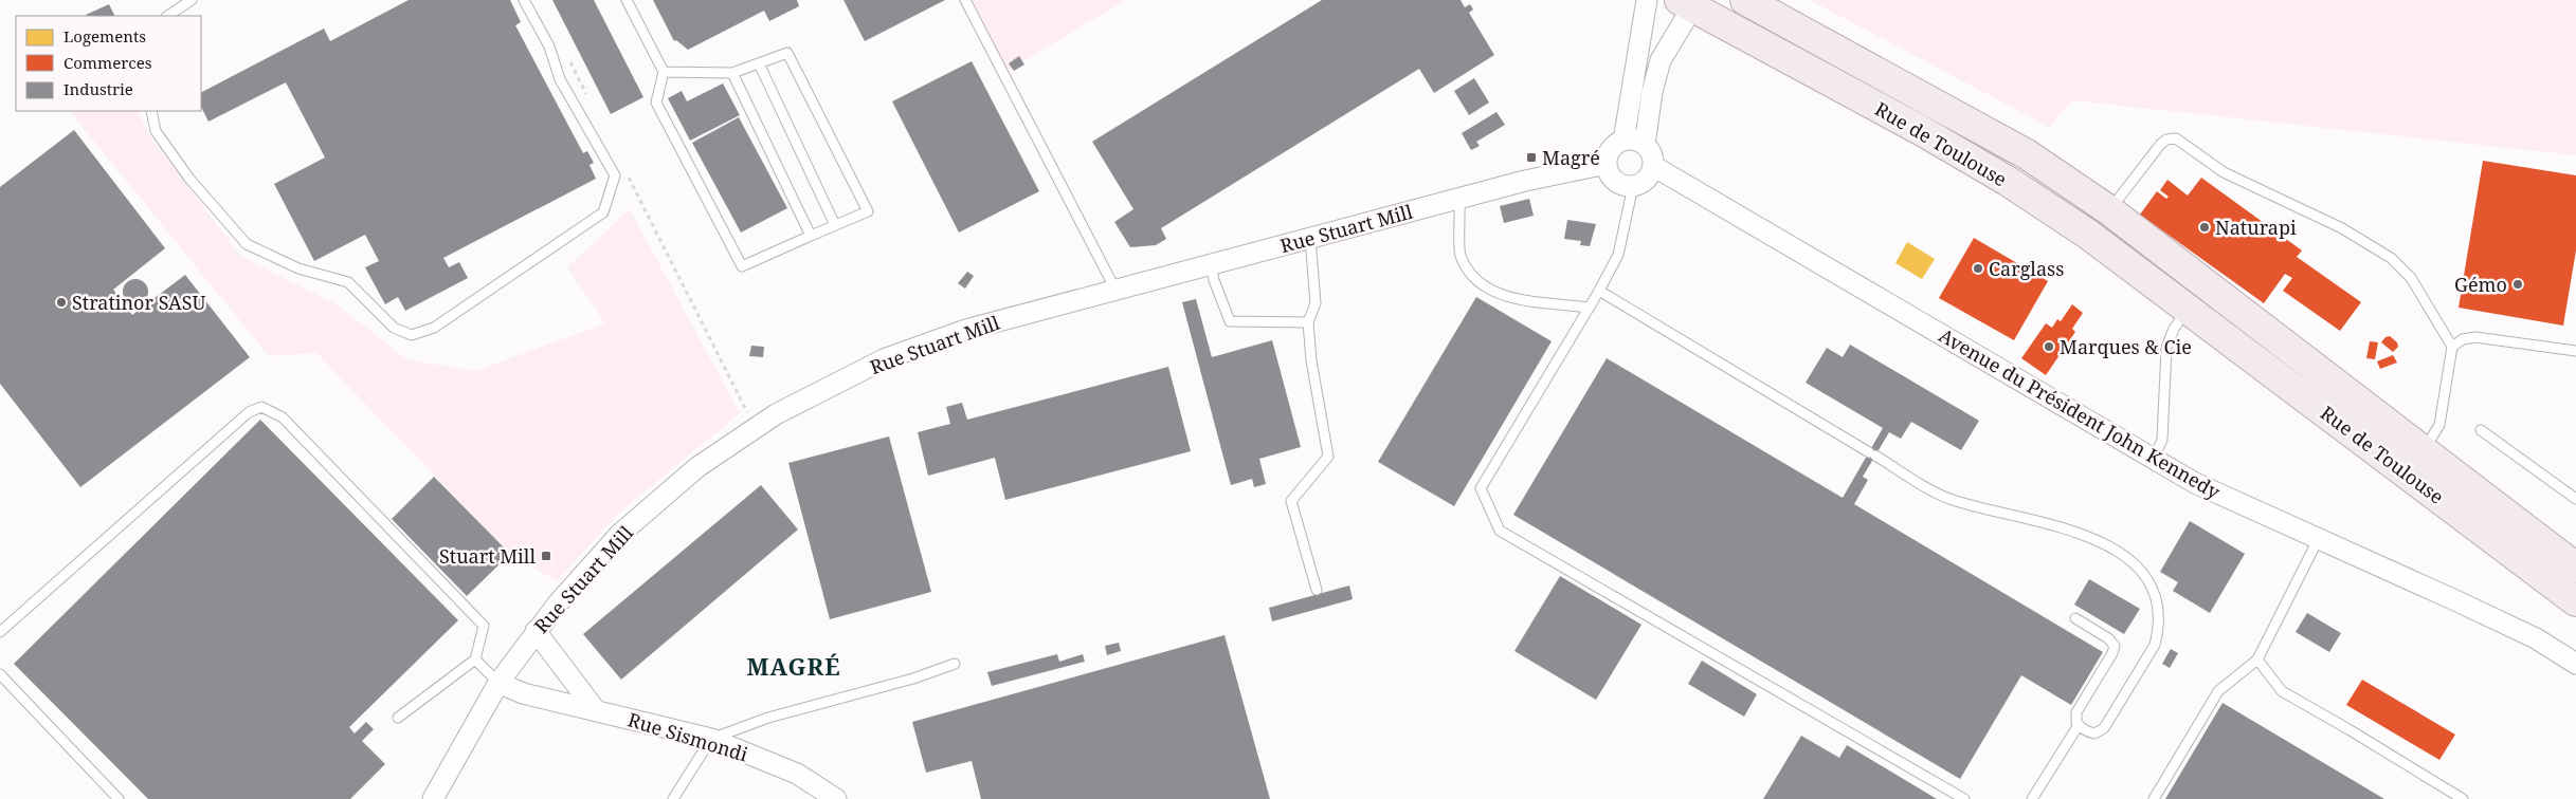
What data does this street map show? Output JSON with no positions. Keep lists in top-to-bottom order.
{
  "streets": {
    "main road": ["Rue de Toulouse"],
    "street": ["Rue Stuart Mill", "Avenue du Président John Kennedy", "Rue Sismondi"]
  },
  "crossings": [
    ["Rue Stuart Mill", "Avenue du Président John Kennedy"],
    ["Rue Stuart Mill", "Rue Sismondi"]
  ],
  "districts": ["MAGRÉ"],
  "places": {
    "transit": ["Magré", "Stuart Mill"],
    "other": [
      "Naturapi",
      "Carglass",
      "Gémo",
      "Stratinor SASU",
      "Marques & Cie"
    ]
  },
  "legend": ["Logements", "Commerces", "Industrie"]
}
